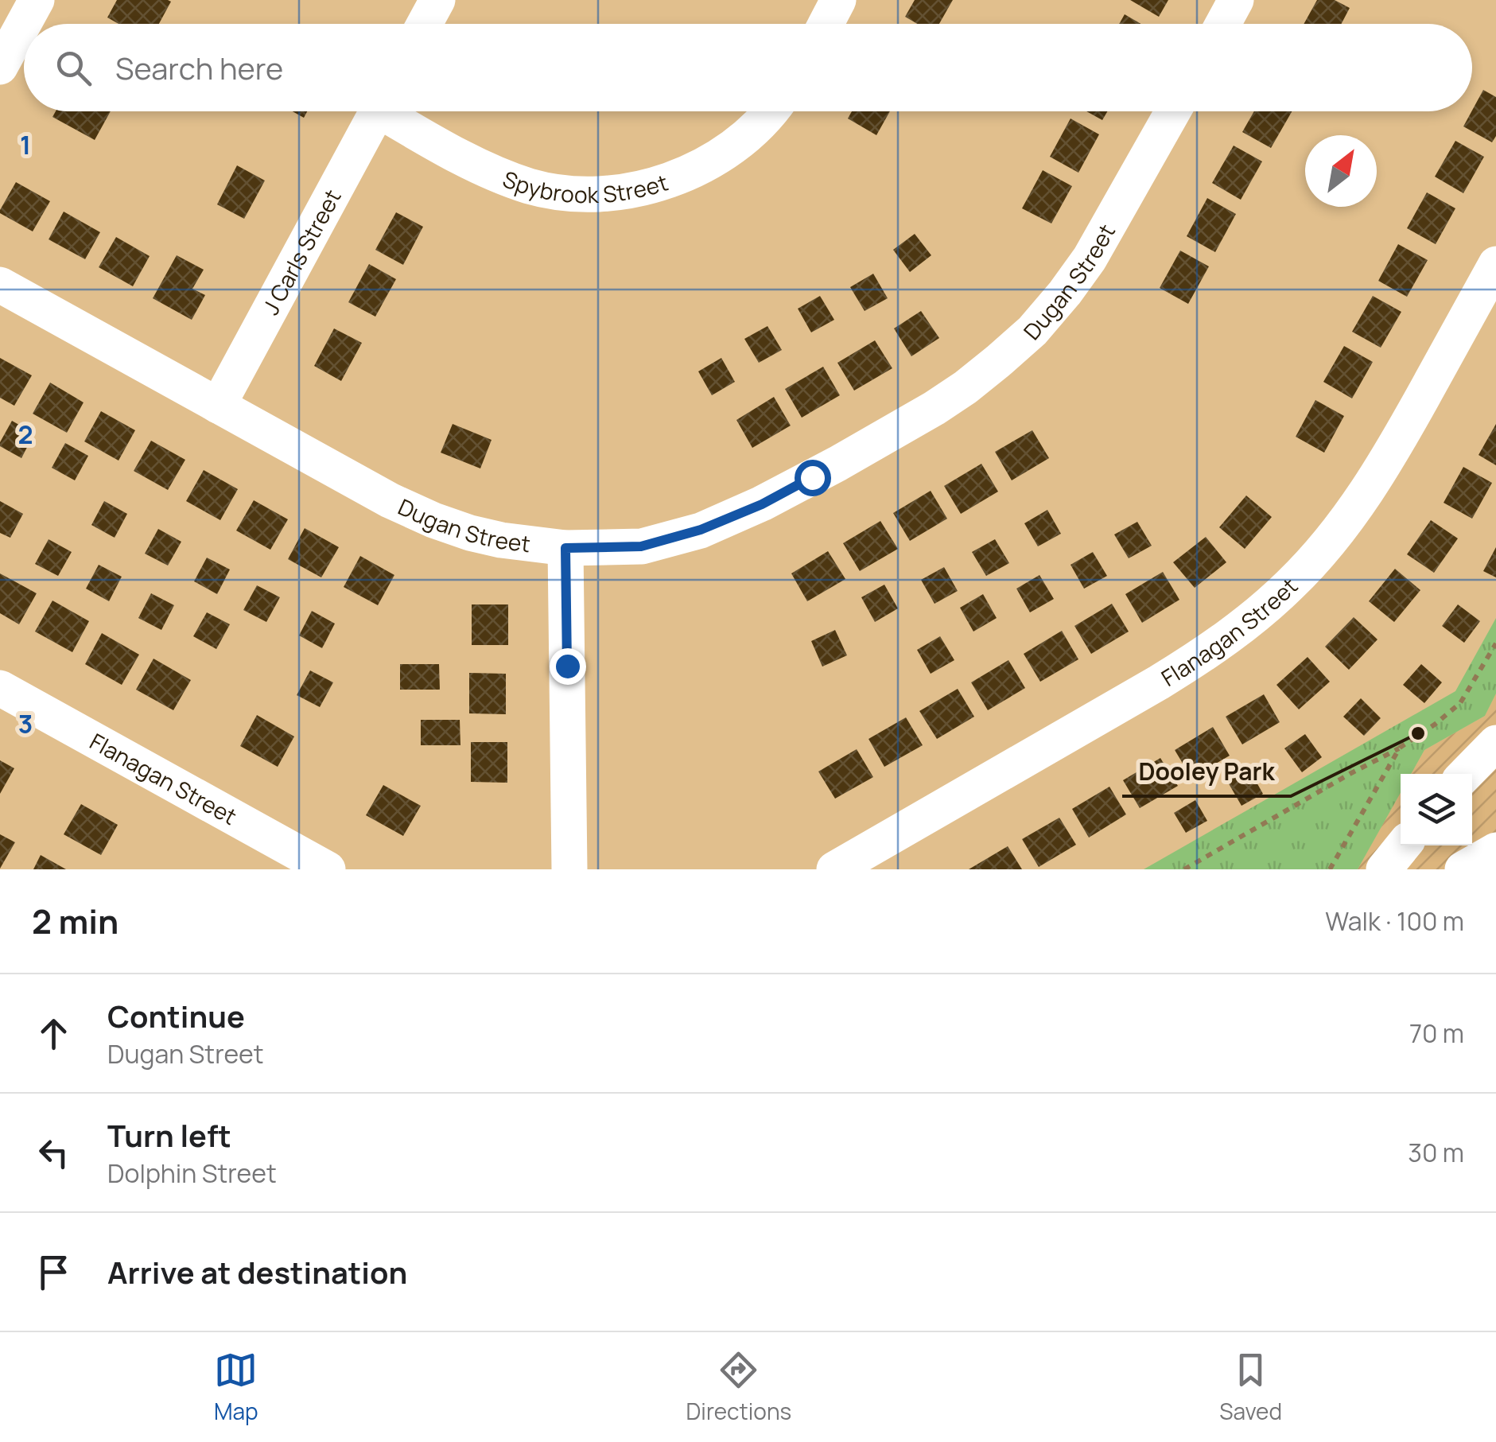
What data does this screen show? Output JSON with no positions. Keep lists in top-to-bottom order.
{
  "streets": {
    "street": [
      "Spybrook Street",
      "J Carls Street",
      "Dugan Street",
      "Flanagan Street"
    ]
  },
  "crossings": [
    ["J Carls Street", "Dugan Street"]
  ],
  "places": ["Dooley Park"],
  "north": "top right",
  "page": {
    "search": "Search here",
    "heading": ["2 min", "Walk · 100 m"],
    "list": [
      ["Continue", "Dugan Street", "70 m"],
      ["Turn left", "Dolphin Street", "30 m"],
      "Arrive at destination"
    ],
    "nav": ["Map", "Directions", "Saved"]
  },
  "grid": {
    "rows": ["1", "2", "3"]
  }
}
